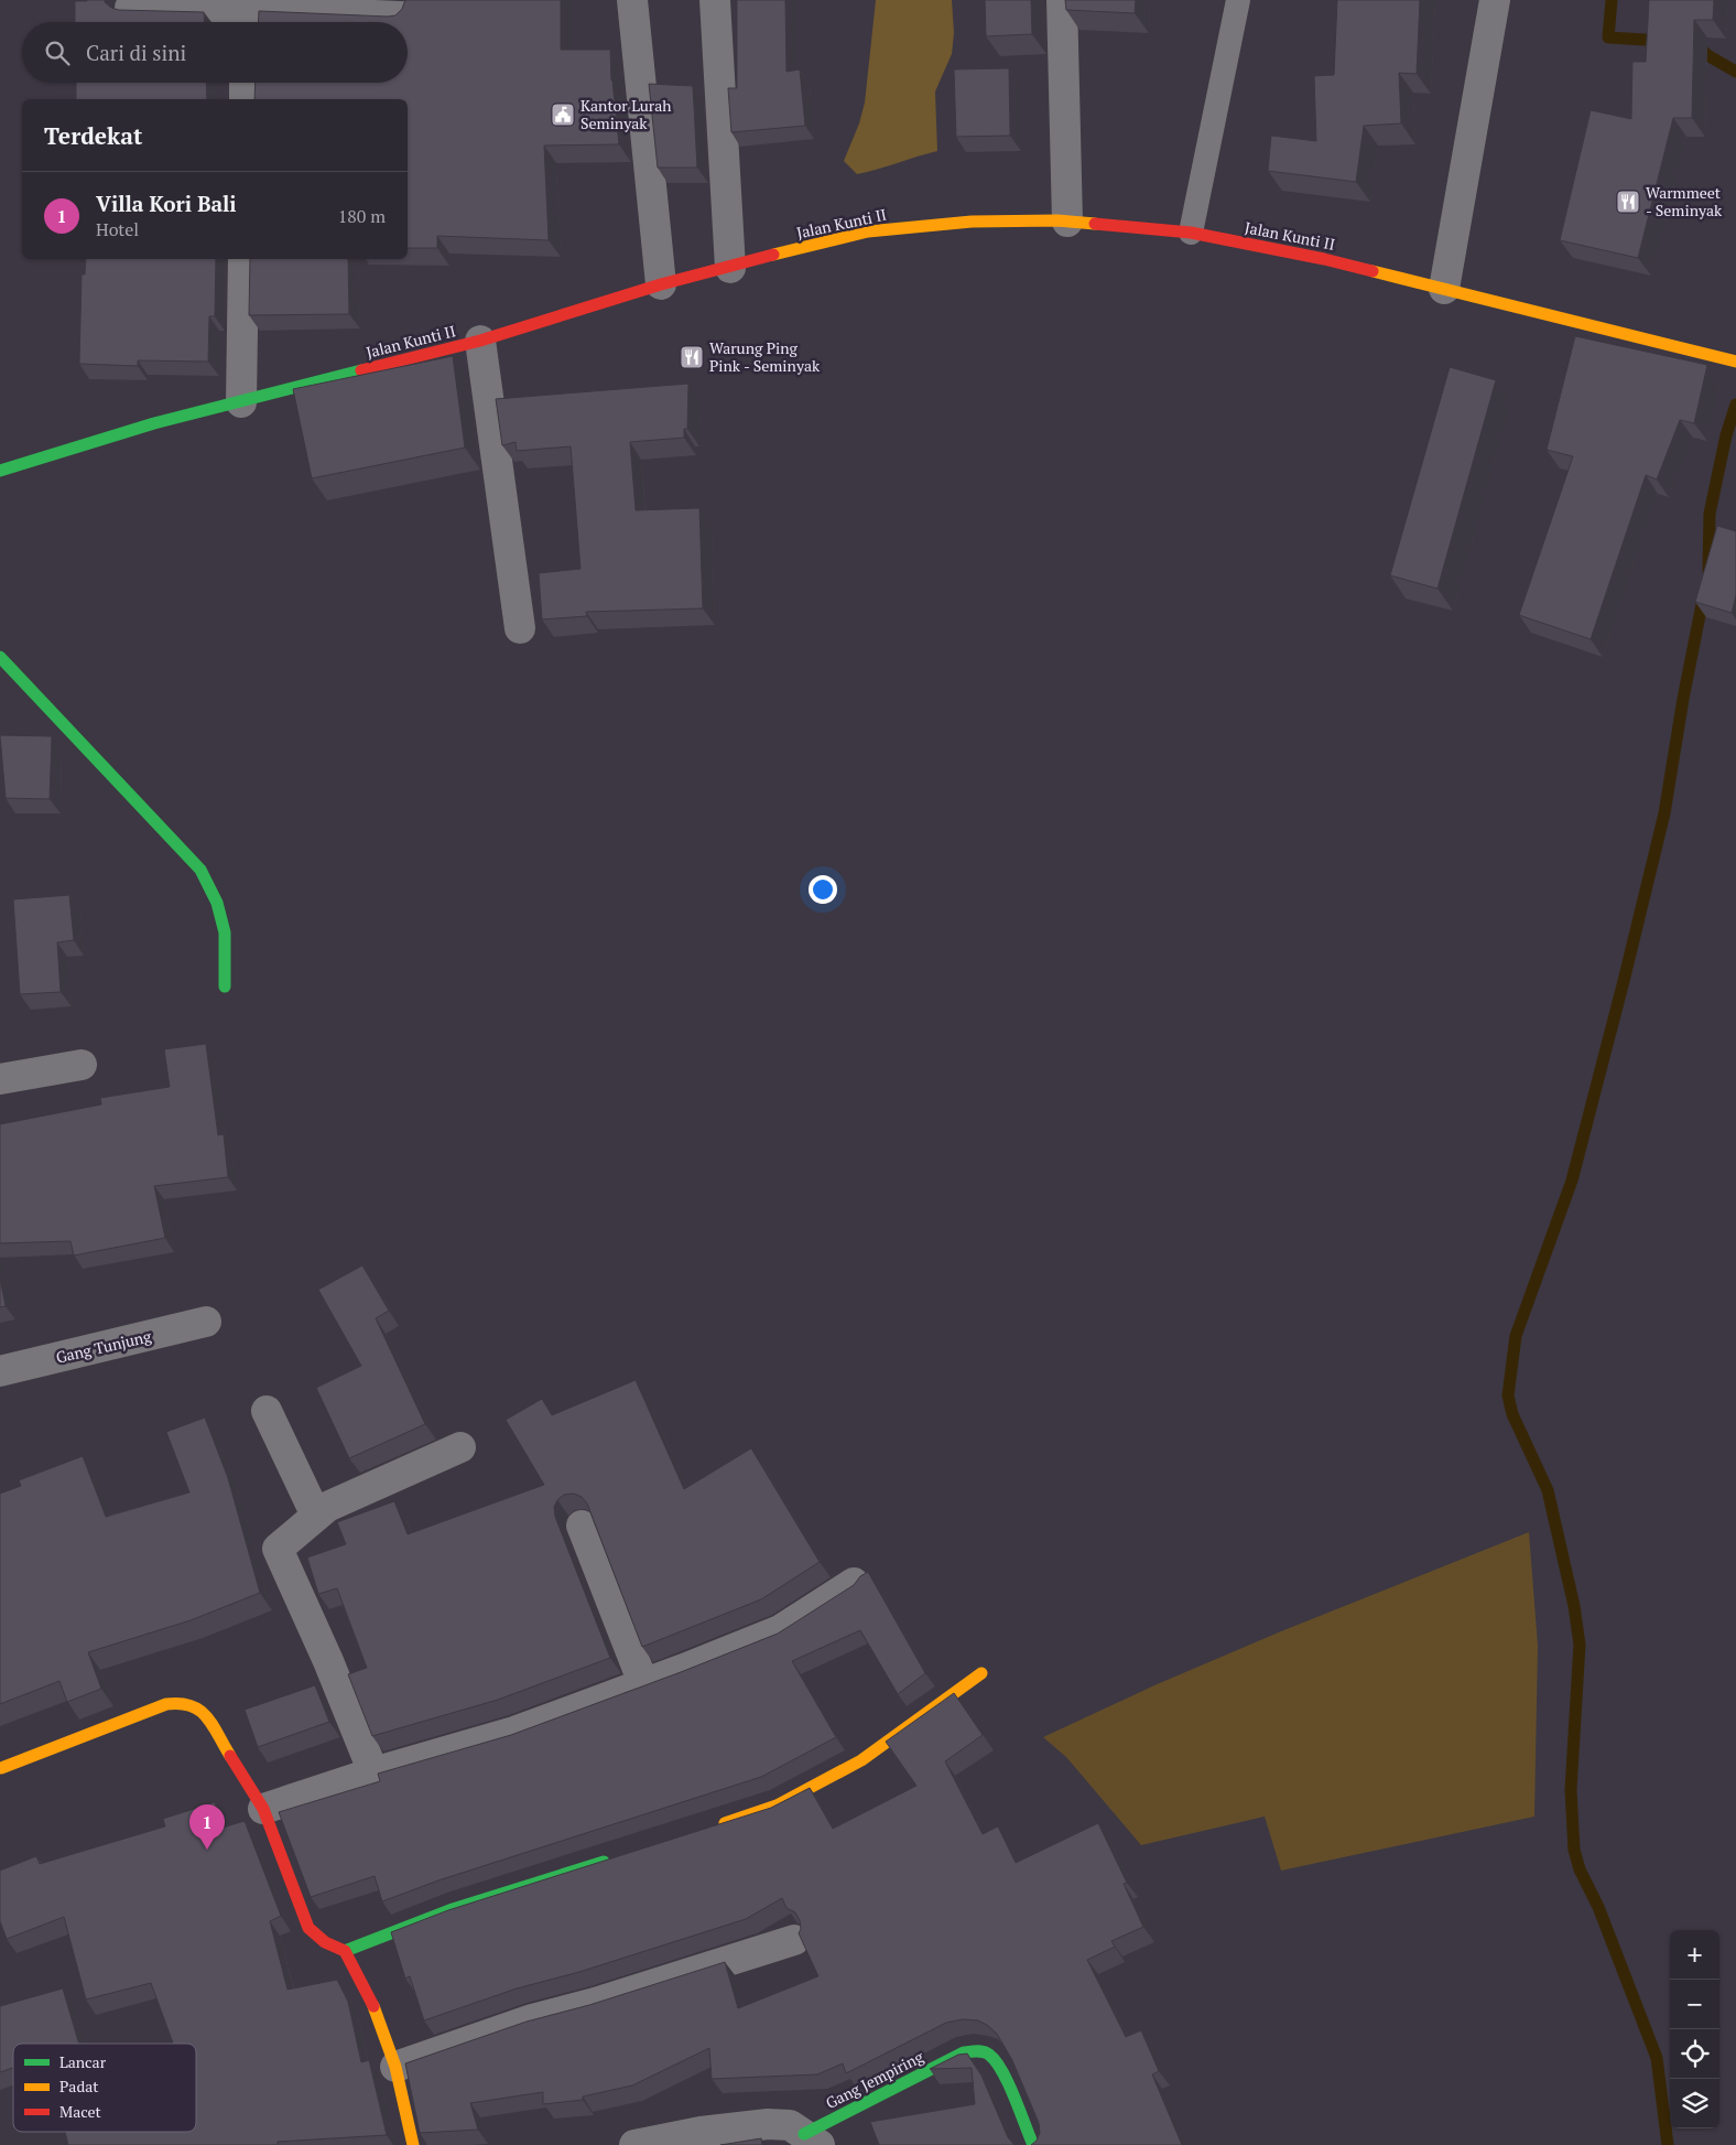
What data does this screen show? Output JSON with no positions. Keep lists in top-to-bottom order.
{
  "streets": {
    "street": ["Jalan Kunti II", "Gang Tunjung", "Gang Jempiring"]
  },
  "places": {
    "public building": ["Kantor Lurah Seminyak"],
    "restaurant": ["Warmmeet - Seminyak", "Warung Ping Pink - Seminyak"]
  },
  "legend": ["Lancar", "Padat", "Macet"],
  "page": {
    "search": "Cari di sini",
    "heading": "Terdekat",
    "list": [
      {
        "mark": "1",
        "name": "Villa Kori Bali",
        "note": "Hotel",
        "value": "180 m"
      }
    ],
    "pins": "1",
    "map_buttons": ["+", "−"]
  }
}
